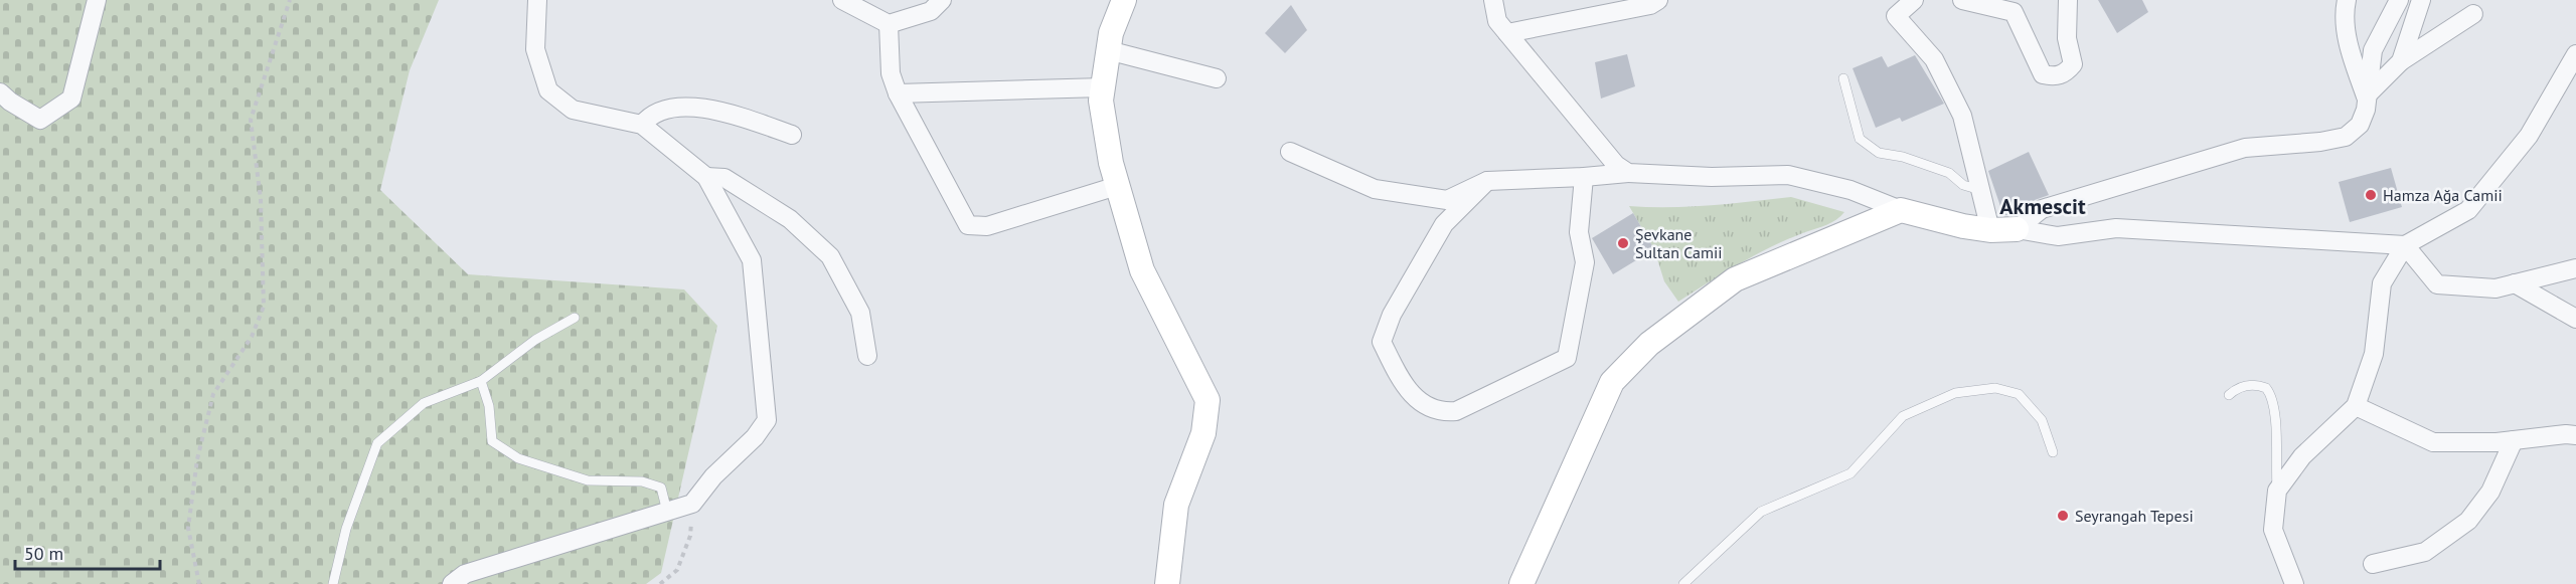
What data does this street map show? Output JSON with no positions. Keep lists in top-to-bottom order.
{
  "districts": ["Akmescit"],
  "places": ["Hamza Ağa Camii", "Şevkane Sultan Camii", "Seyrangah Tepesi"],
  "scale_bar": "50 m"
}
